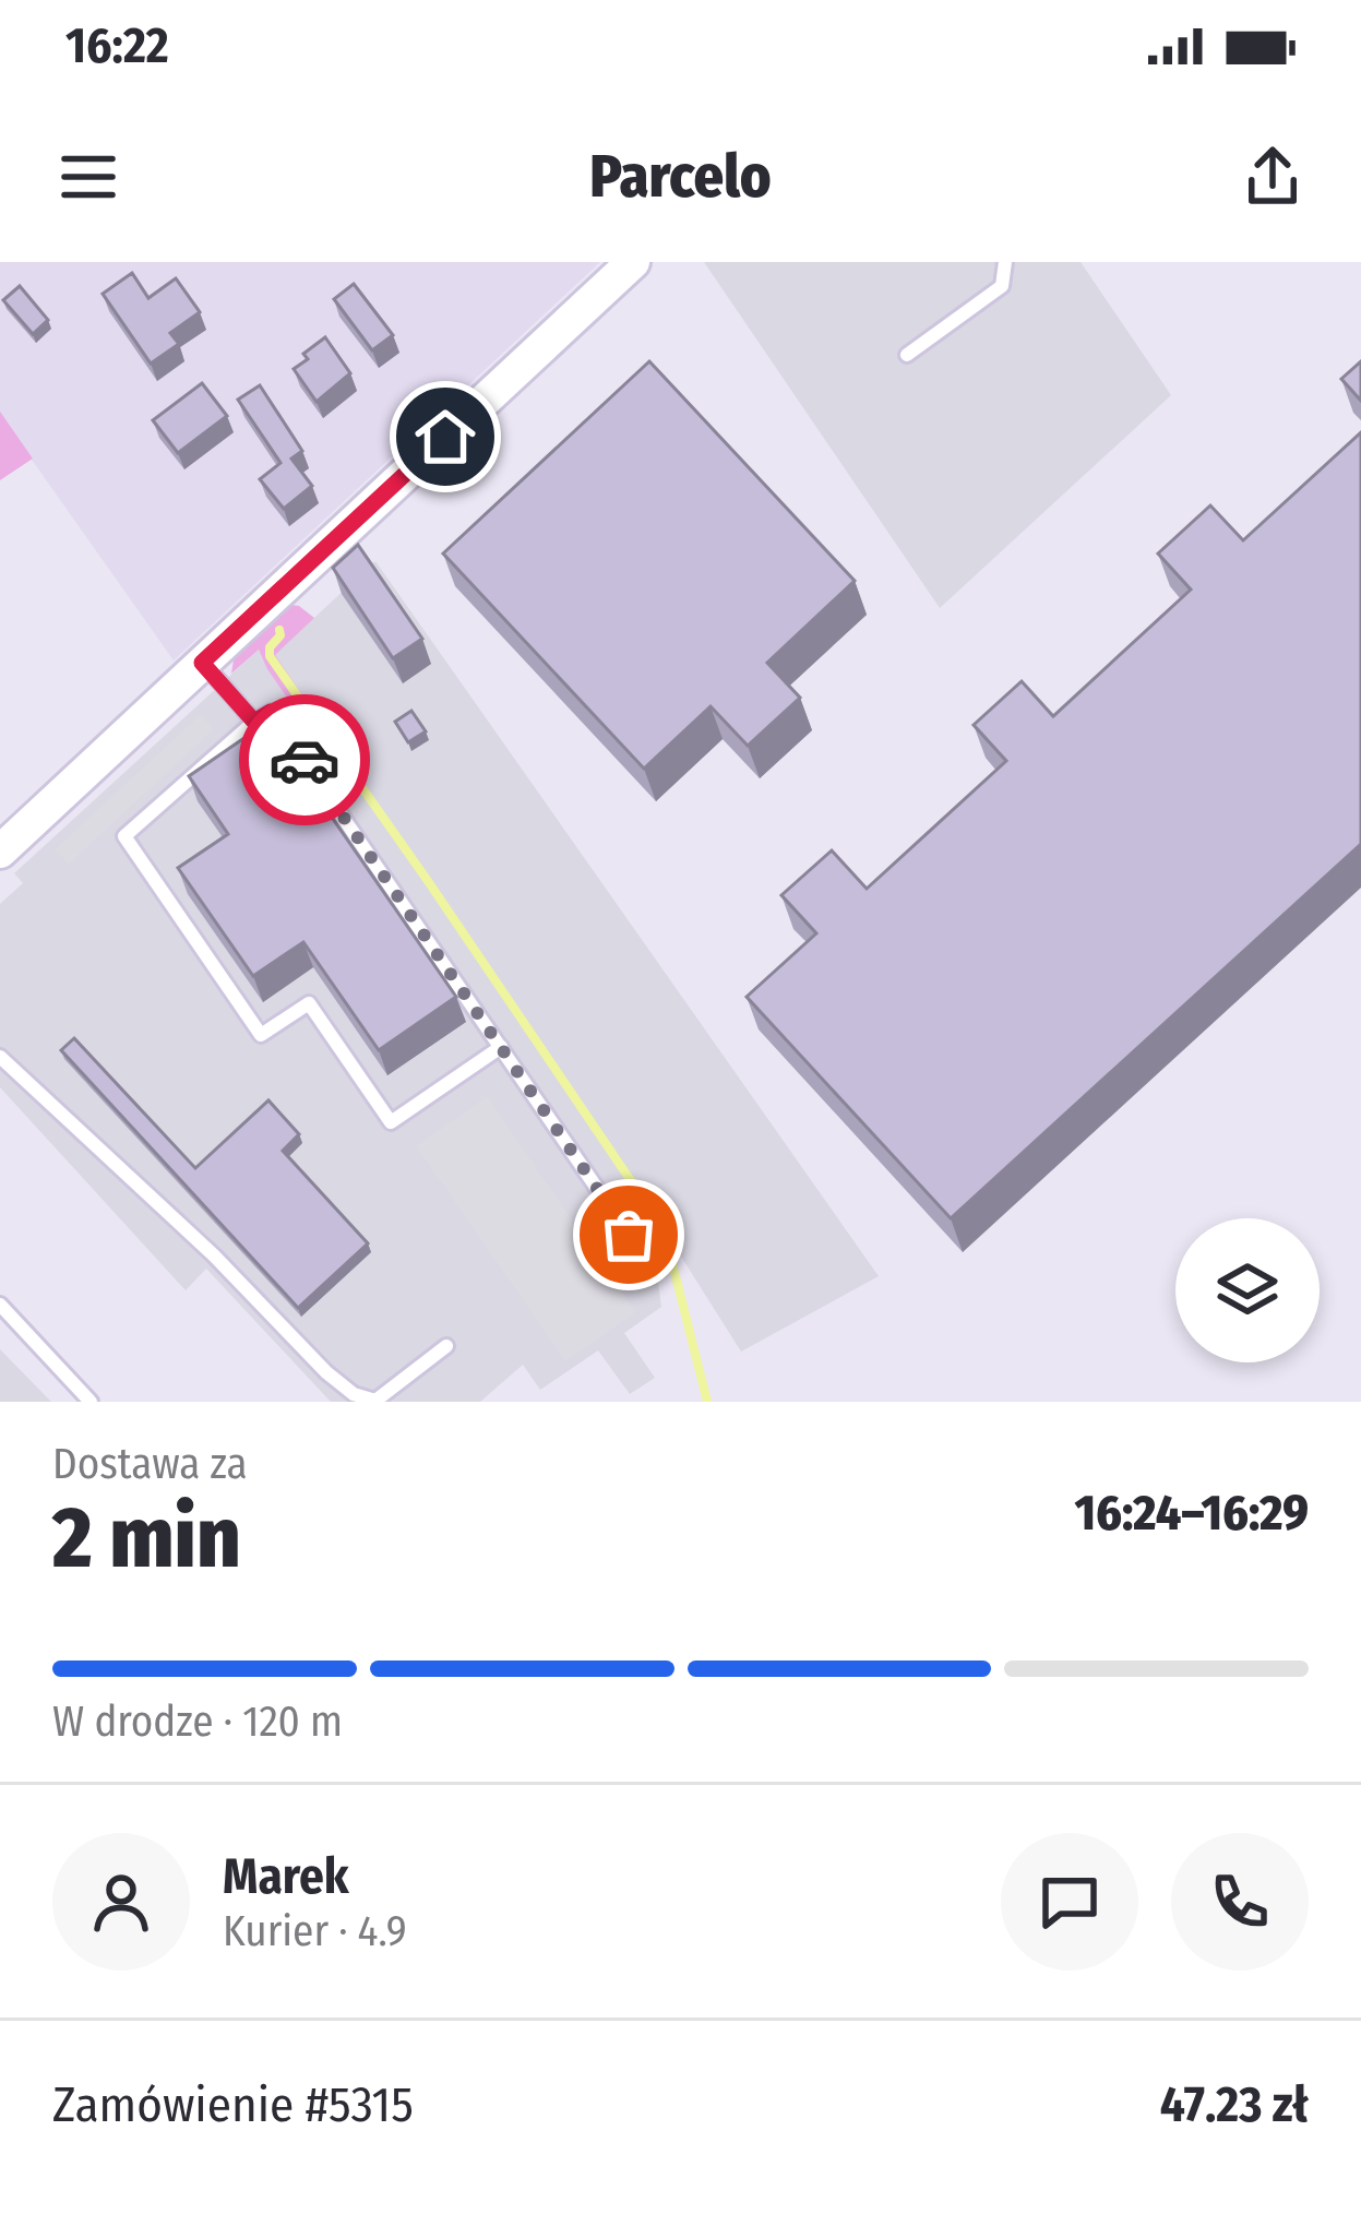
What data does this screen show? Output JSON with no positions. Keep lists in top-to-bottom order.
{
  "page": {
    "status": "16:22",
    "header": "Parcelo",
    "heading": ["2 min", "Dostawa za", "16:24–16:29"],
    "panel": [
      "Marek",
      "Kurier · 4.9",
      "Zamówienie #5315",
      "47.23 zł"
    ],
    "bar": "W drodze · 120 m"
  }
}
